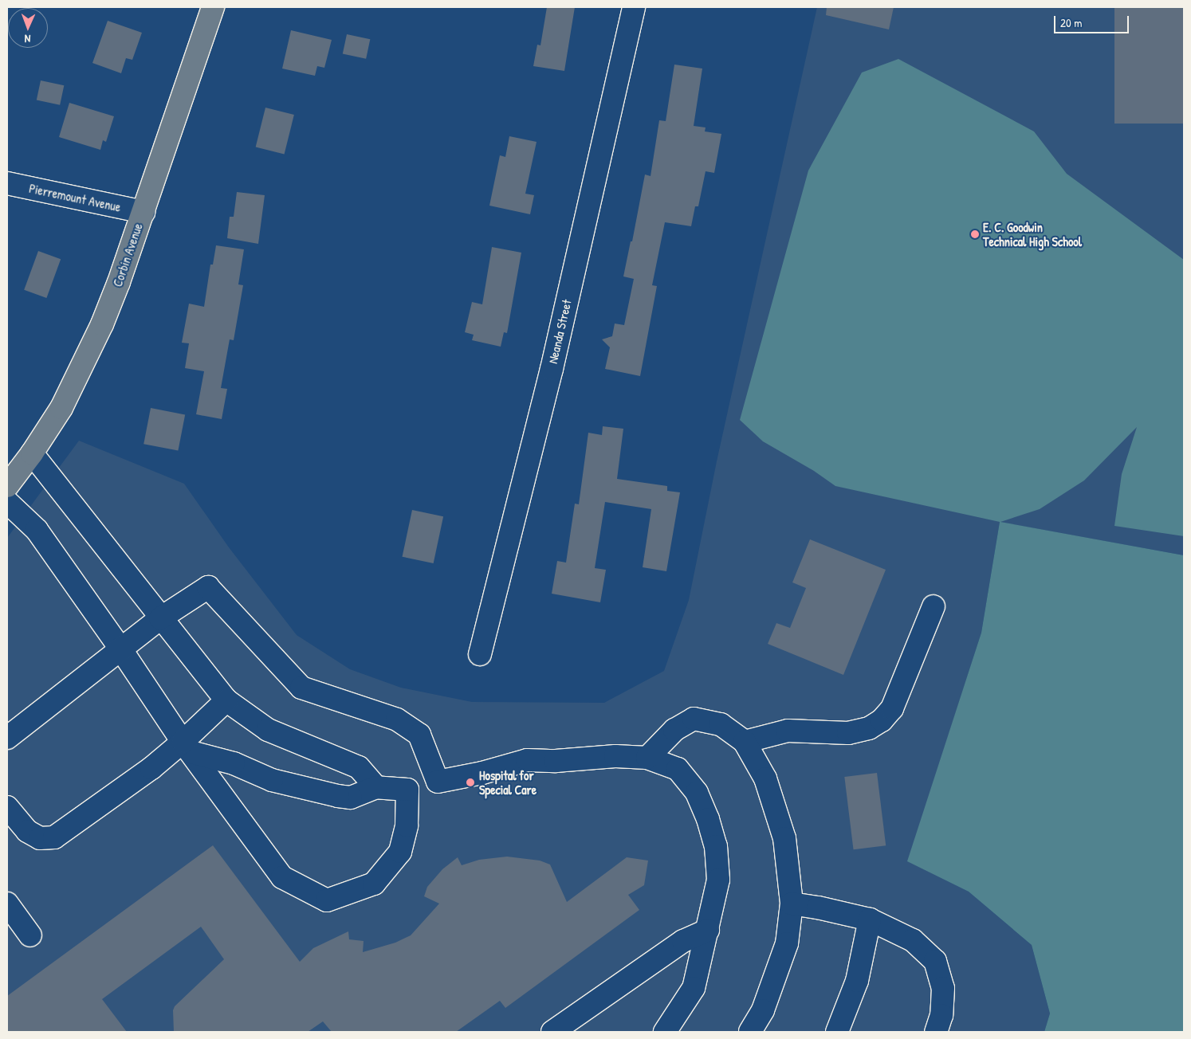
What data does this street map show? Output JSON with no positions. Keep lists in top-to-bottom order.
{
  "streets": {
    "main road": ["Corbin Avenue"],
    "street": ["Pierremount Avenue", "Neanda Street"]
  },
  "crossings": [
    ["Pierremount Avenue", "Corbin Avenue"]
  ],
  "places": ["E. C. Goodwin Technical High School", "Hospital for Special Care"],
  "scale_bar": "20 m",
  "north": "bottom"
}
